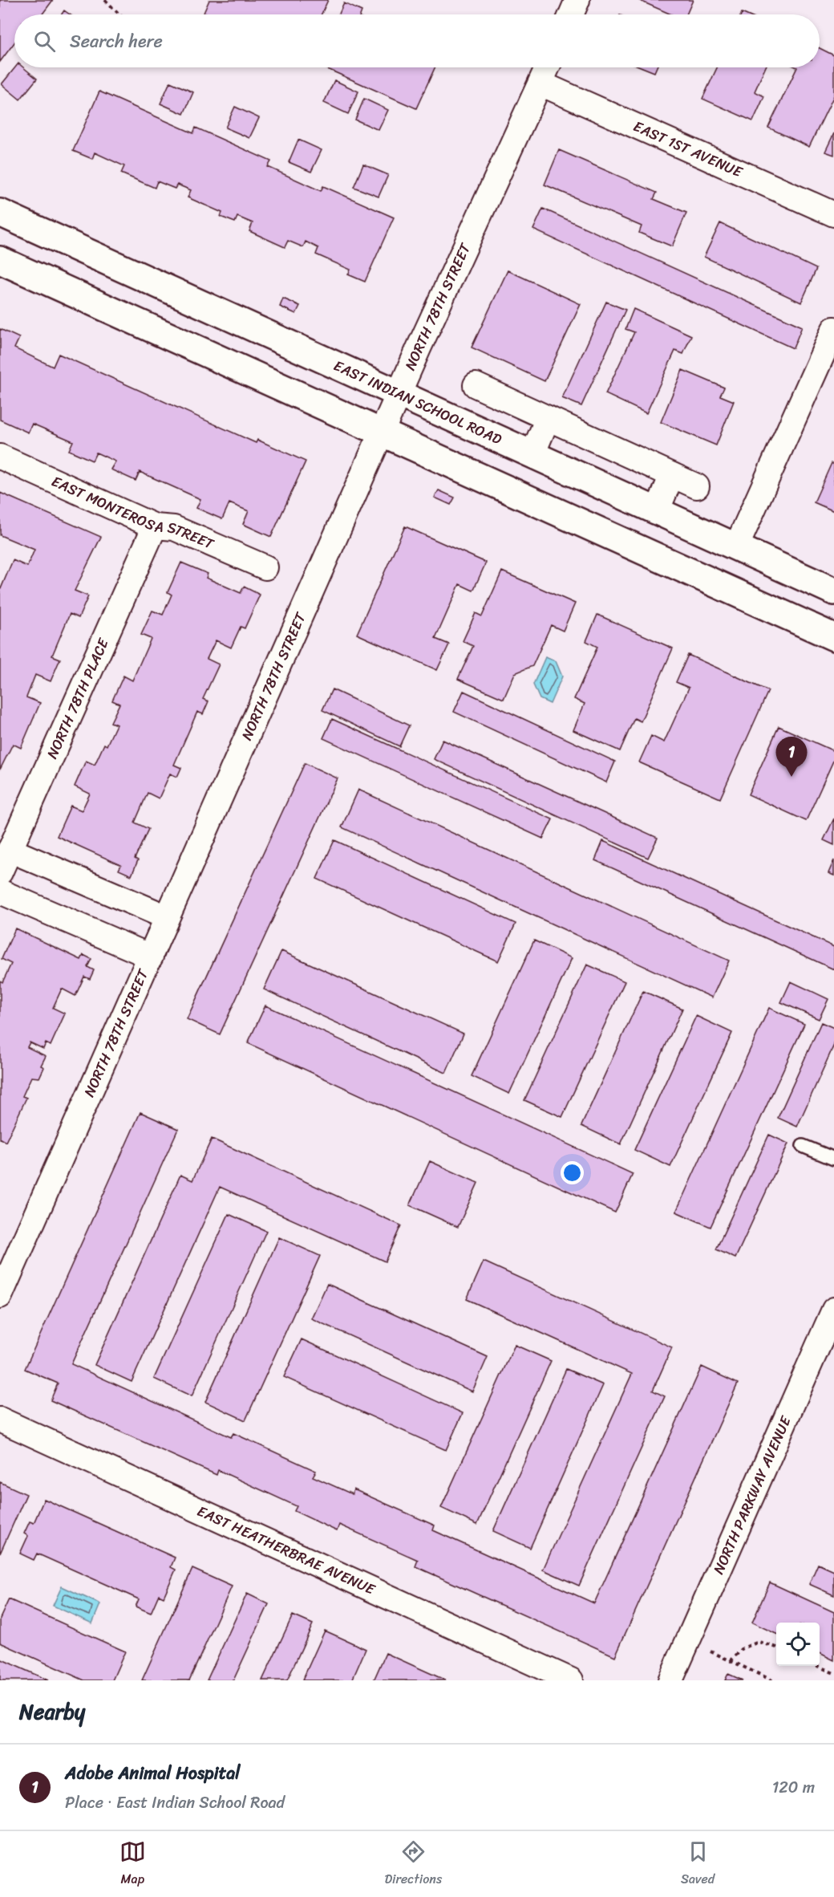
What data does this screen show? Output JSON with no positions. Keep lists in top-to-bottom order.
{
  "streets": {
    "main road": ["EAST INDIAN SCHOOL ROAD"],
    "street": [
      "EAST 1ST AVENUE",
      "NORTH 78TH STREET",
      "EAST MONTEROSA STREET",
      "NORTH 78TH PLACE",
      "NORTH PARKWAY AVENUE",
      "EAST HEATHERBRAE AVENUE"
    ]
  },
  "crossings": [
    ["EAST 1ST AVENUE", "NORTH 78TH STREET"],
    ["NORTH 78TH STREET", "EAST INDIAN SCHOOL ROAD"],
    ["EAST MONTEROSA STREET", "NORTH 78TH PLACE"]
  ],
  "page": {
    "search": "Search here",
    "pins": "1",
    "heading": "Nearby",
    "list": [
      {
        "mark": "1",
        "name": "Adobe Animal Hospital",
        "note": "Place · East Indian School Road",
        "value": "120 m"
      }
    ],
    "nav": ["Map", "Directions", "Saved"]
  }
}
